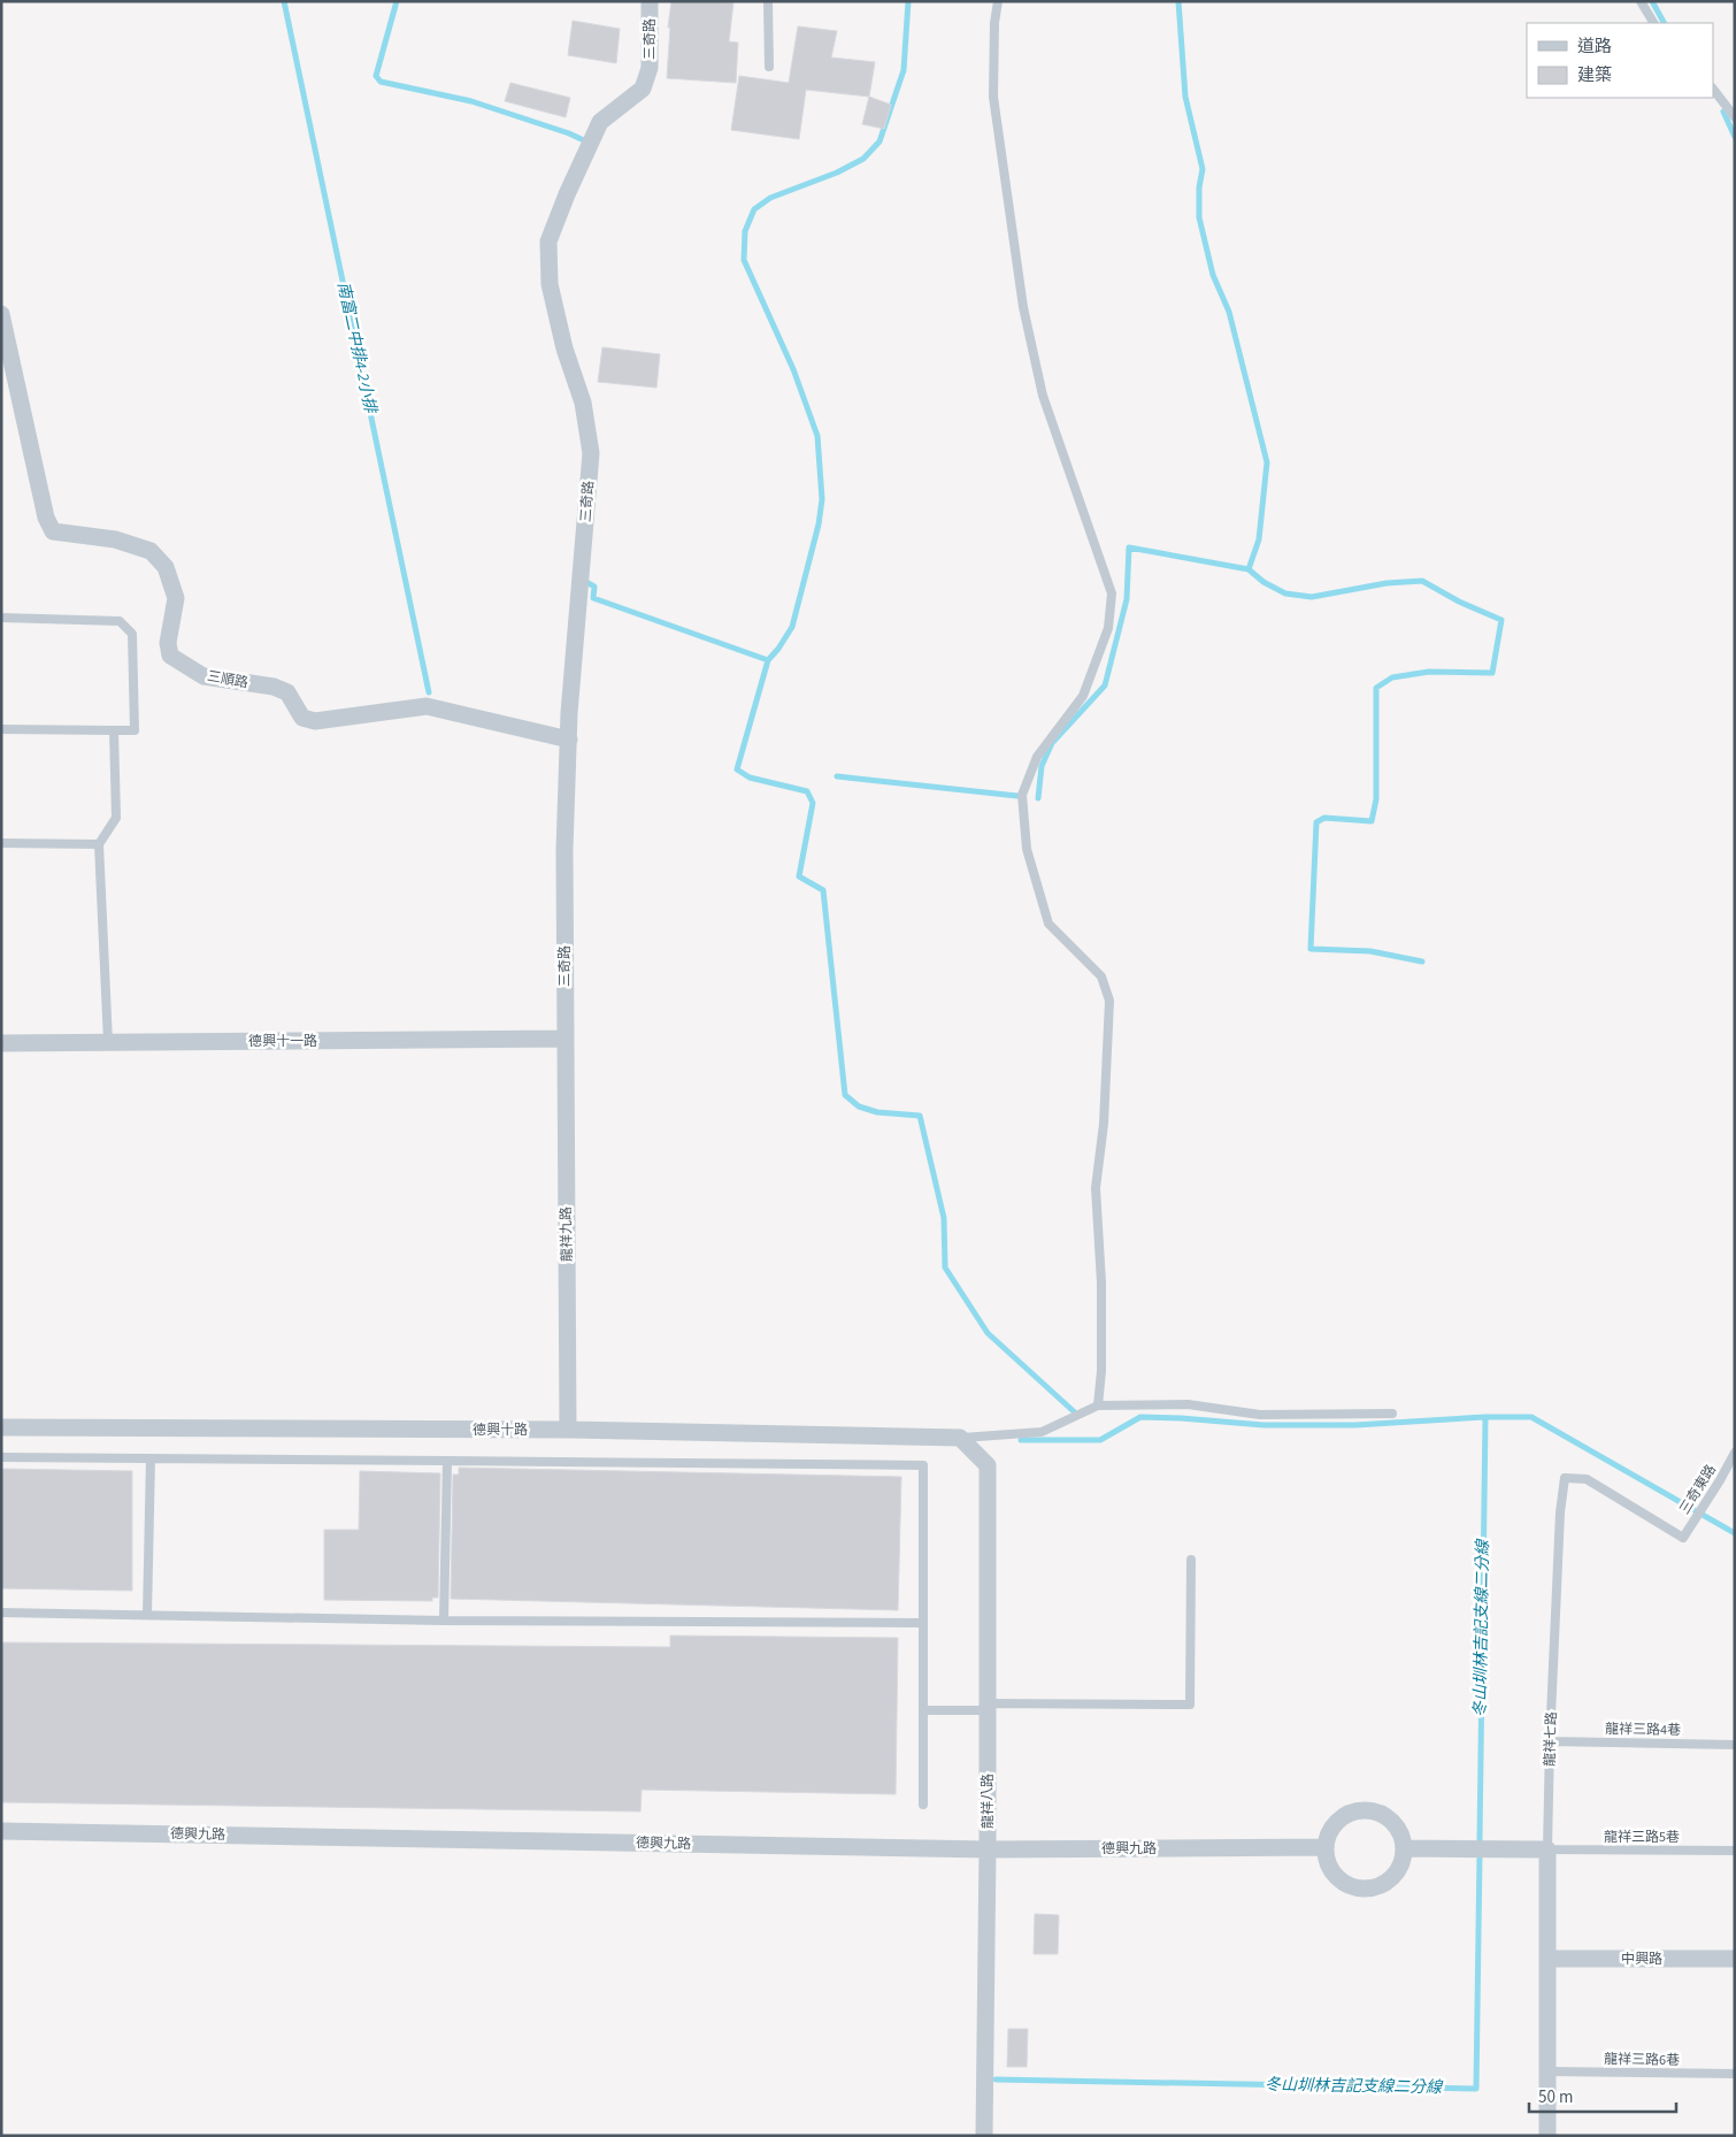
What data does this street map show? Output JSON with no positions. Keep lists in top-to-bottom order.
{
  "streets": {
    "street": [
      "三奇路",
      "三順路",
      "德興十一路",
      "龍祥九路",
      "德興十路",
      "龍祥七路",
      "龍祥八路",
      "德興九路",
      "中興路"
    ],
    "lane": [
      "三奇東路",
      "龍祥三路4巷",
      "龍祥三路5巷",
      "龍祥三路6巷"
    ]
  },
  "crossings": [
    ["三奇路", "三順路"],
    ["三奇路", "德興十一路"],
    ["三奇路", "龍祥九路"],
    ["德興十一路", "龍祥九路"],
    ["龍祥九路", "德興十路"],
    ["德興十路", "龍祥八路"],
    ["三奇東路", "龍祥七路"],
    ["龍祥三路4巷", "龍祥七路"],
    ["龍祥七路", "龍祥三路5巷"],
    ["龍祥七路", "中興路"],
    ["龍祥七路", "龍祥三路6巷"],
    ["龍祥八路", "德興九路"]
  ],
  "water": ["南富二中排4-2小排", "冬山圳林吉記支線二分線"],
  "legend": ["道路", "建築"],
  "scale_bar": "50 m"
}
